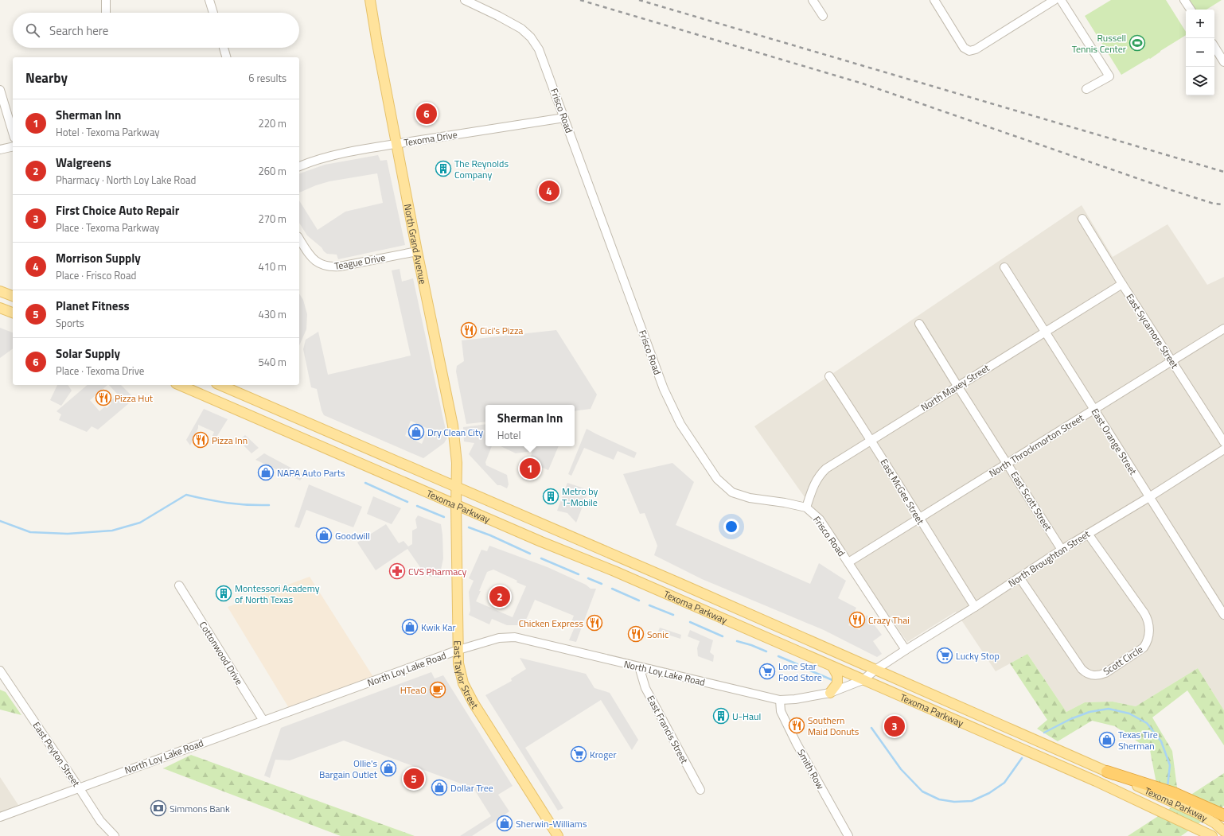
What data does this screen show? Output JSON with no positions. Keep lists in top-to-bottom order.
{
  "streets": {
    "main road": ["North Grand Avenue", "Texoma Parkway", "East Taylor Street"],
    "street": [
      "Frisco Road",
      "Texoma Drive",
      "Teague Drive",
      "East Sycamore Street",
      "North Maxey Street",
      "East Orange Street",
      "North Throckmorton Street",
      "East McGee Street",
      "East Scott Street",
      "North Broughton Street",
      "Cottonwood Drive",
      "Scott Circle",
      "North Loy Lake Road",
      "East Francis Street",
      "East Peyton Street",
      "Smith Row"
    ]
  },
  "crossings": [
    ["Frisco Road", "Texoma Drive"],
    ["Frisco Road", "North Maxey Street"],
    ["Frisco Road", "North Throckmorton Street"],
    ["Frisco Road", "North Broughton Street"],
    ["Texoma Drive", "North Grand Avenue"],
    ["North Grand Avenue", "Teague Drive"],
    ["North Grand Avenue", "Texoma Parkway"],
    ["North Grand Avenue", "East Taylor Street"],
    ["East Sycamore Street", "North Maxey Street"],
    ["East Sycamore Street", "North Throckmorton Street"],
    ["North Maxey Street", "East Orange Street"],
    ["North Maxey Street", "East McGee Street"],
    ["North Maxey Street", "East Scott Street"],
    ["East Orange Street", "North Throckmorton Street"],
    ["East Orange Street", "North Broughton Street"],
    ["North Throckmorton Street", "East McGee Street"],
    ["North Throckmorton Street", "East Scott Street"],
    ["East McGee Street", "North Broughton Street"],
    ["East Scott Street", "North Broughton Street"],
    ["Texoma Parkway", "North Broughton Street"],
    ["Texoma Parkway", "North Loy Lake Road"],
    ["Texoma Parkway", "East Taylor Street"],
    ["North Broughton Street", "Scott Circle"],
    ["North Broughton Street", "North Loy Lake Road"],
    ["Cottonwood Drive", "North Loy Lake Road"],
    ["North Loy Lake Road", "East Taylor Street"],
    ["North Loy Lake Road", "East Francis Street"],
    ["North Loy Lake Road", "East Peyton Street"],
    ["North Loy Lake Road", "Smith Row"]
  ],
  "places": {
    "sports": ["Russell Tennis Center"],
    "building": [
      "The Reynolds Company",
      "Metro by T-Mobile",
      "Montessori Academy of North Texas",
      "U-Haul"
    ],
    "restaurant": [
      "Cici's Pizza",
      "Pizza Hut",
      "Pizza Inn",
      "Crazy Thai",
      "Chicken Express",
      "Sonic",
      "Southern Maid Donuts"
    ],
    "shop": [
      "Dry Clean City",
      "NAPA Auto Parts",
      "Goodwill",
      "Kwik Kar",
      "Texas Tire Sherman",
      "Ollie's Bargain Outlet",
      "Dollar Tree",
      "Sherwin-Williams"
    ],
    "pharmacy": ["CVS Pharmacy"],
    "supermarket": ["Lucky Stop", "Lone Star Food Store", "Kroger"],
    "cafe": ["HTeaO"],
    "bank": ["Simmons Bank"]
  },
  "page": {
    "map_buttons": ["+", "−"],
    "search": "Search here",
    "heading": ["Nearby", "6 results"],
    "list": [
      {
        "mark": "1",
        "name": "Sherman Inn",
        "note": "Hotel · Texoma Parkway",
        "value": "220 m"
      },
      {
        "mark": "2",
        "name": "Walgreens",
        "note": "Pharmacy · North Loy Lake Road",
        "value": "260 m"
      },
      {
        "mark": "3",
        "name": "First Choice Auto Repair",
        "note": "Place · Texoma Parkway",
        "value": "270 m"
      },
      {
        "mark": "4",
        "name": "Morrison Supply",
        "note": "Place · Frisco Road",
        "value": "410 m"
      },
      {
        "mark": "5",
        "name": "Planet Fitness",
        "note": "Sports",
        "value": "430 m"
      },
      {
        "mark": "6",
        "name": "Solar Supply",
        "note": "Place · Texoma Drive",
        "value": "540 m"
      }
    ],
    "pins": [
      "6",
      "4",
      "1",
      "2",
      "3",
      "5"
    ],
    "popup": ["Sherman Inn", "Hotel"]
  }
}
